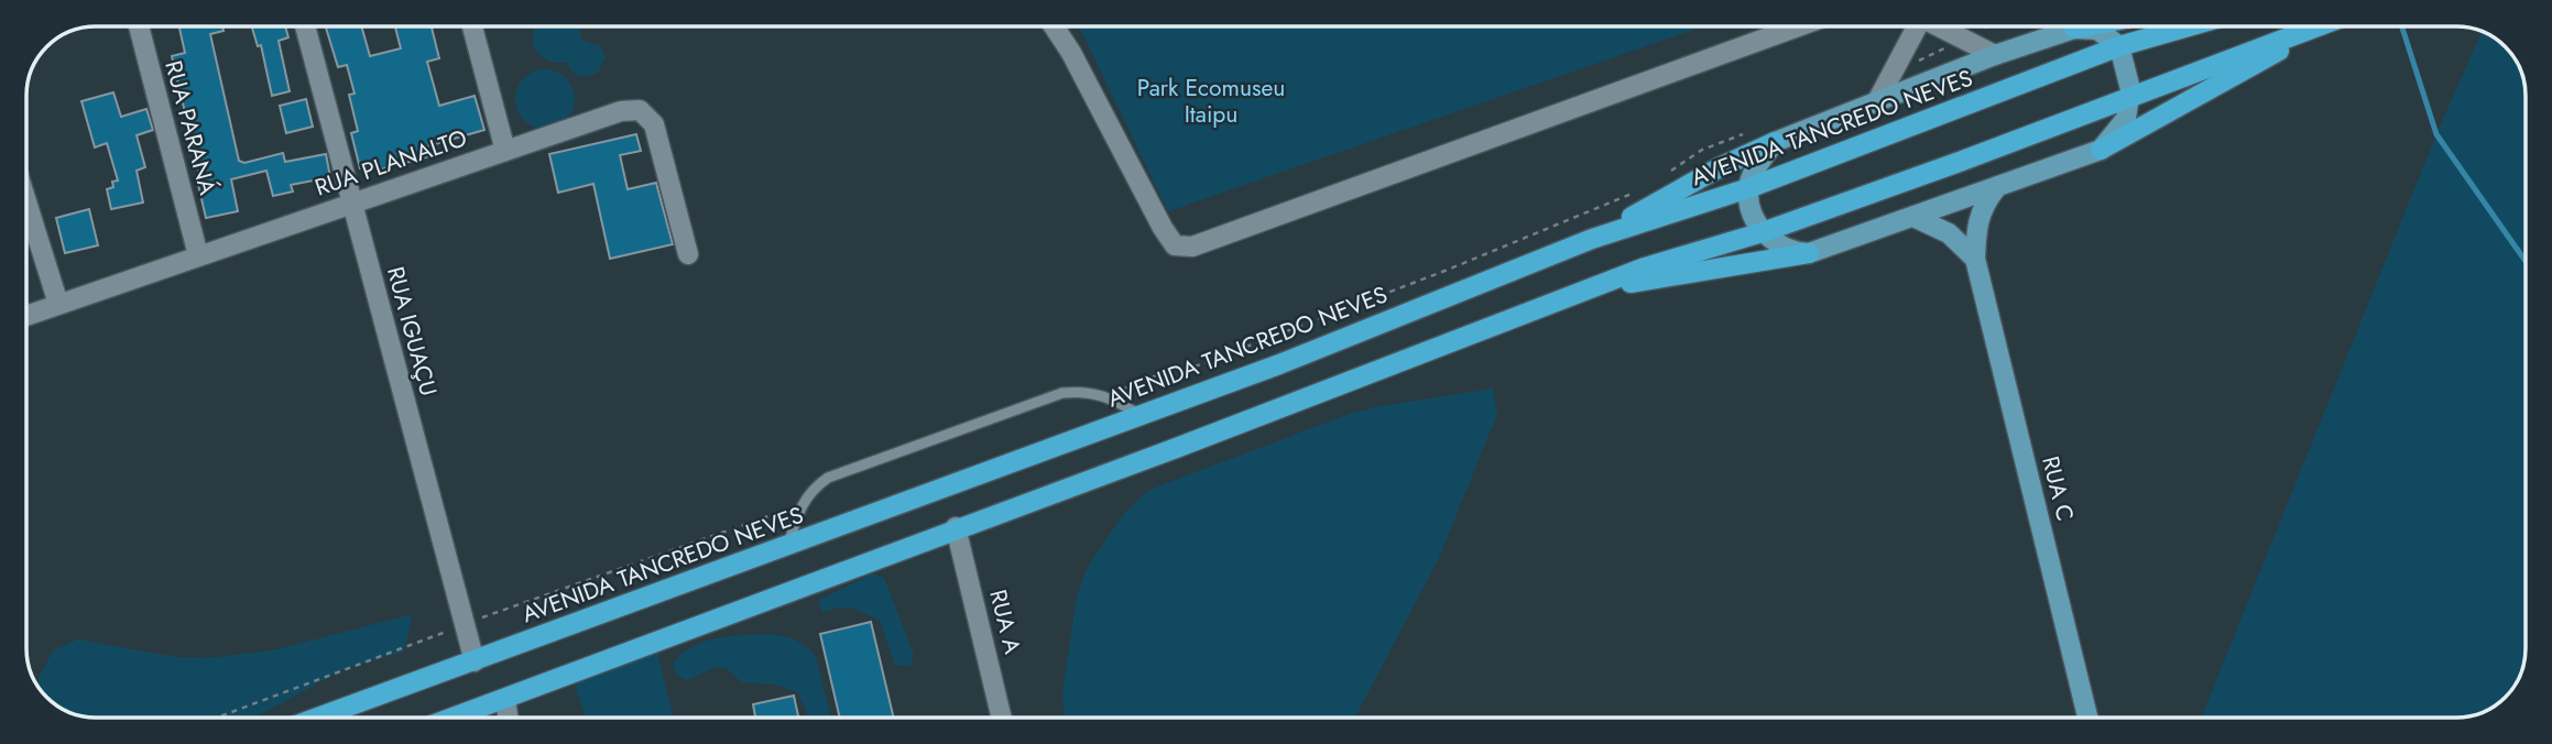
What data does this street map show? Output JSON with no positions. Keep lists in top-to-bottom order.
{
  "streets": {
    "main road": ["AVENIDA TANCREDO NEVES"],
    "street": [
      "RUA PARANÁ",
      "RUA PLANALTO",
      "RUA IGUAÇU",
      "RUA C",
      "RUA A"
    ]
  },
  "crossings": [
    ["RUA PARANÁ", "RUA PLANALTO"],
    ["AVENIDA TANCREDO NEVES", "RUA IGUAÇU"],
    ["RUA PLANALTO", "RUA IGUAÇU"]
  ],
  "parks": ["Park Ecomuseu Itaipu"]
}
